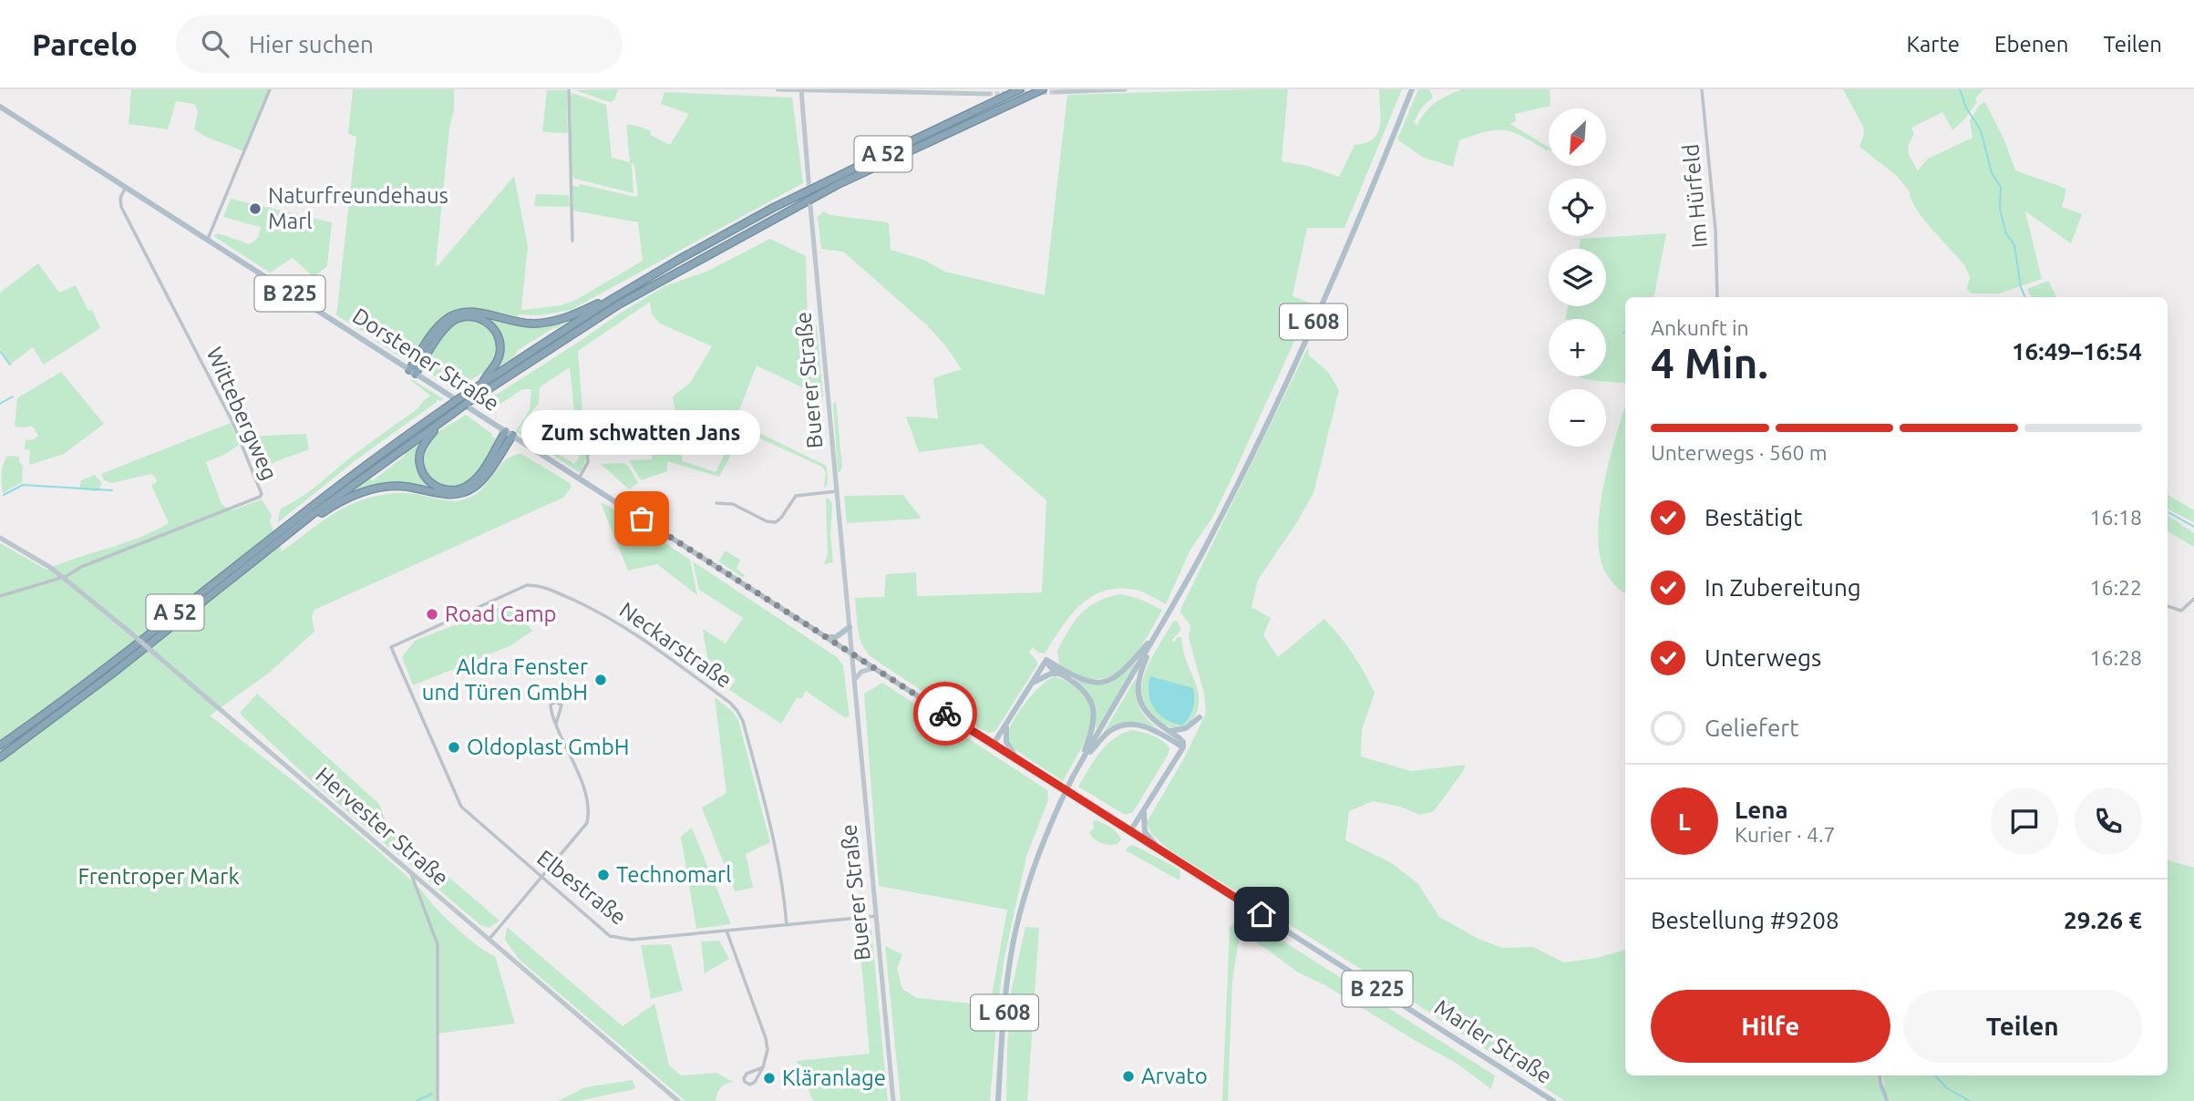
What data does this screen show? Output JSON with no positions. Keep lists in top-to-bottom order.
{
  "streets": {
    "highway": ["A 52"],
    "main road": [
      "B 225",
      "L 608",
      "Dorstener Straße",
      "Buerer Straße",
      "Hervester Straße",
      "Marler Straße"
    ],
    "street": [
      "Im Hürfeld",
      "Wittebergweg",
      "Neckarstraße",
      "Elbestraße"
    ]
  },
  "crossings": [
    ["Dorstener Straße", "Buerer Straße"],
    ["Dorstener Straße", "Wittebergweg"],
    ["Dorstener Straße", "Marler Straße"],
    ["Buerer Straße", "Elbestraße"],
    ["Wittebergweg", "Hervester Straße"],
    ["Neckarstraße", "Elbestraße"]
  ],
  "parks": ["Frentroper Mark"],
  "places": [
    "Naturfreundehaus Marl",
    "Zum schwatten Jans",
    "Road Camp",
    "Aldra Fenster und Türen GmbH",
    "Oldoplast GmbH",
    "Technomarl",
    "Arvato",
    "Kläranlage"
  ],
  "north": "bottom left",
  "page": {
    "header": "Parcelo",
    "search": "Hier suchen",
    "nav": ["Karte", "Ebenen", "Teilen"],
    "map_buttons": ["+", "−"],
    "heading": ["4 Min.", "Ankunft in", "16:49–16:54"],
    "panel": [
      "Lena",
      "Kurier · 4.7",
      "Bestellung #9208",
      "29.26 €"
    ],
    "bar": "Unterwegs · 560 m",
    "bubble": "Zum schwatten Jans",
    "list": [
      ["Bestätigt", "16:18"],
      ["In Zubereitung", "16:22"],
      ["Unterwegs", "16:28"],
      "Geliefert"
    ],
    "round": "L",
    "buttons": ["Hilfe", "Teilen"]
  }
}
